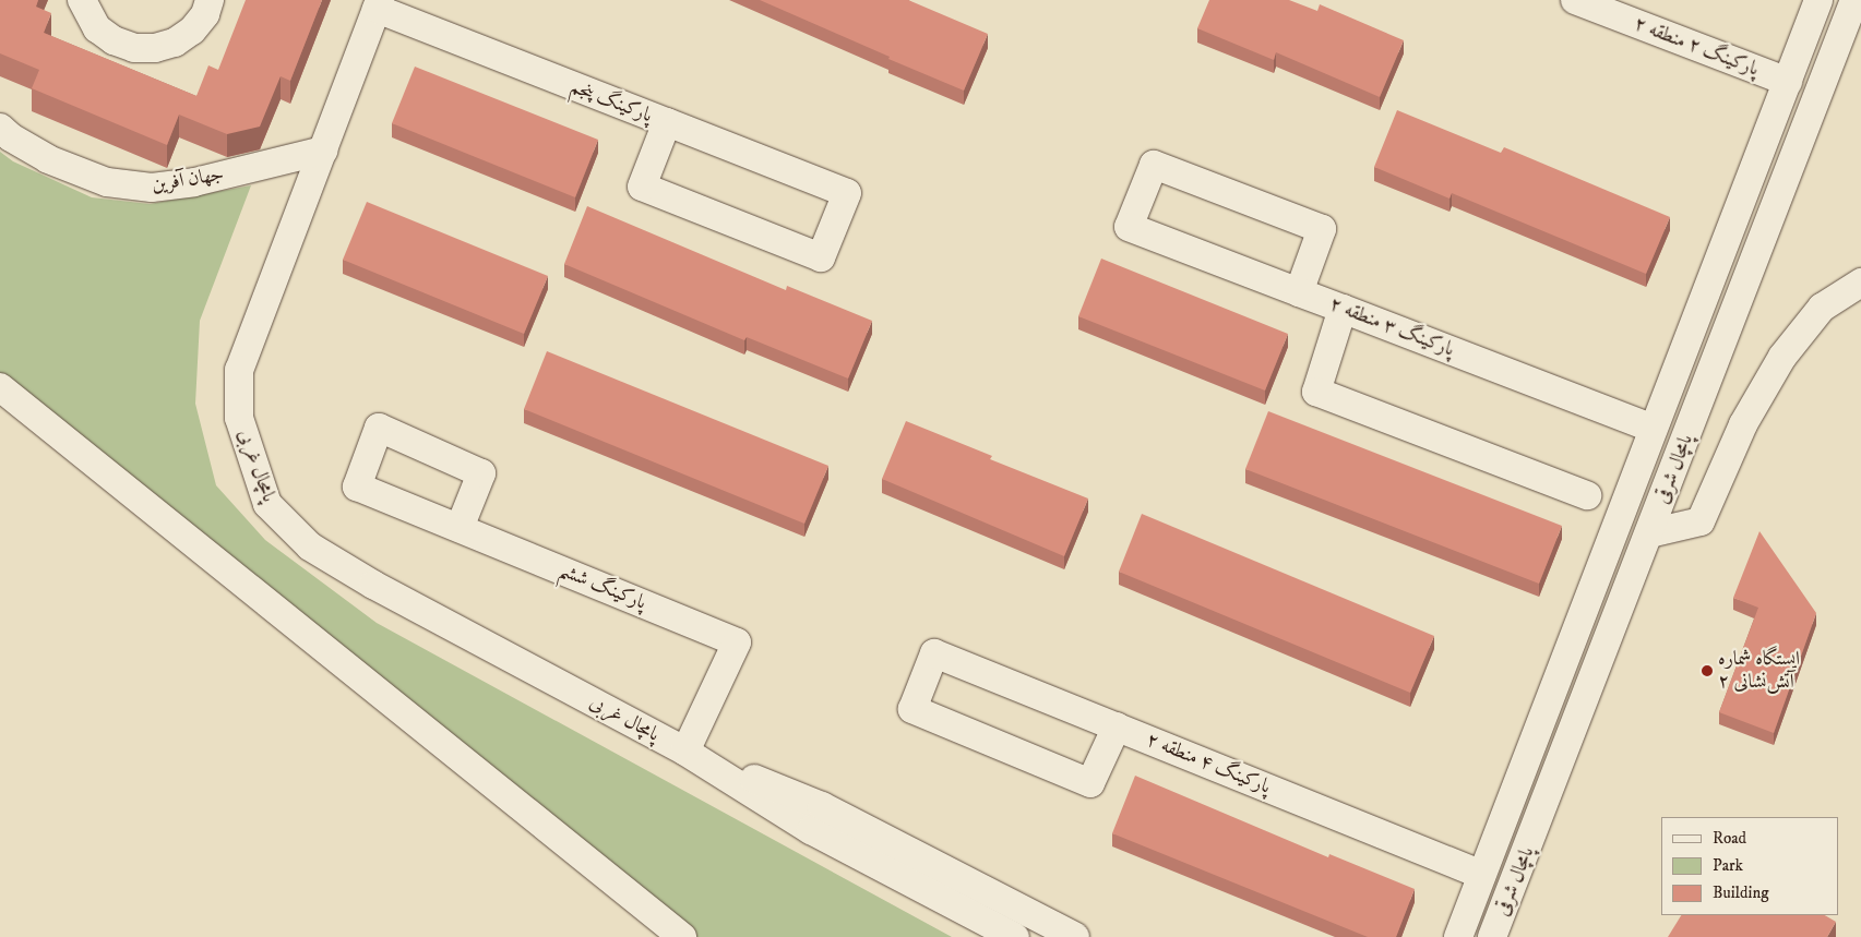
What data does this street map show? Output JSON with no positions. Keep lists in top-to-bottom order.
{
  "streets": {
    "street": [
      "پارکینگ ۲ منطقه ۲",
      "پارکینگ پنجم",
      "جهان آفرین",
      "پارکینگ ۳ منطقه ۲",
      "پامچال غربی",
      "پامچال شرقی",
      "پارکینگ ششم",
      "پارکینگ ۴ منطقه ۲"
    ]
  },
  "crossings": [
    ["پارکینگ ۲ منطقه ۲", "پامچال شرقی"],
    ["پارکینگ پنجم", "پامچال غربی"],
    ["جهان آفرین", "پامچال غربی"],
    ["پارکینگ ۳ منطقه ۲", "پامچال شرقی"],
    ["پامچال غربی", "پارکینگ ششم"],
    ["پامچال شرقی", "پارکینگ ۴ منطقه ۲"]
  ],
  "places": ["ایستگاه شماره ۲ آتش‌نشانی"],
  "legend": ["Road", "Park", "Building"]
}
